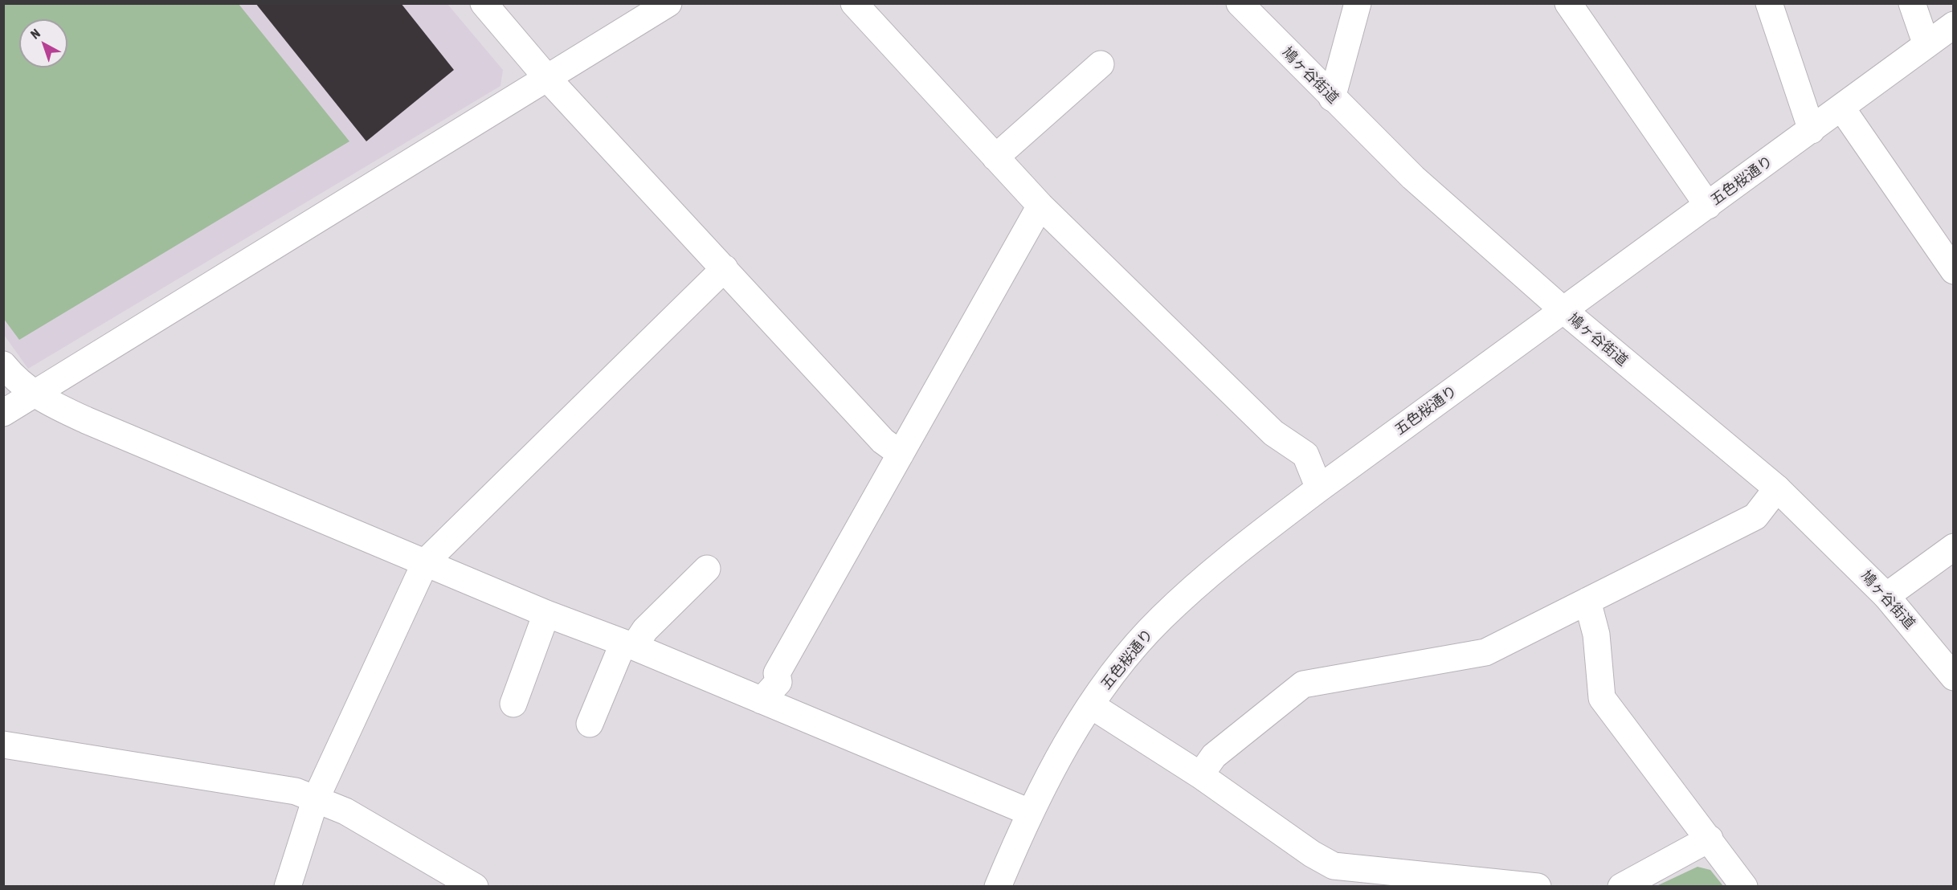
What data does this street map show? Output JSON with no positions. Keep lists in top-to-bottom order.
{
  "streets": {
    "street": ["鳩ヶ谷街道", "五色桜通り"]
  },
  "crossings": [
    ["鳩ヶ谷街道", "五色桜通り"]
  ],
  "north": "top left"
}
